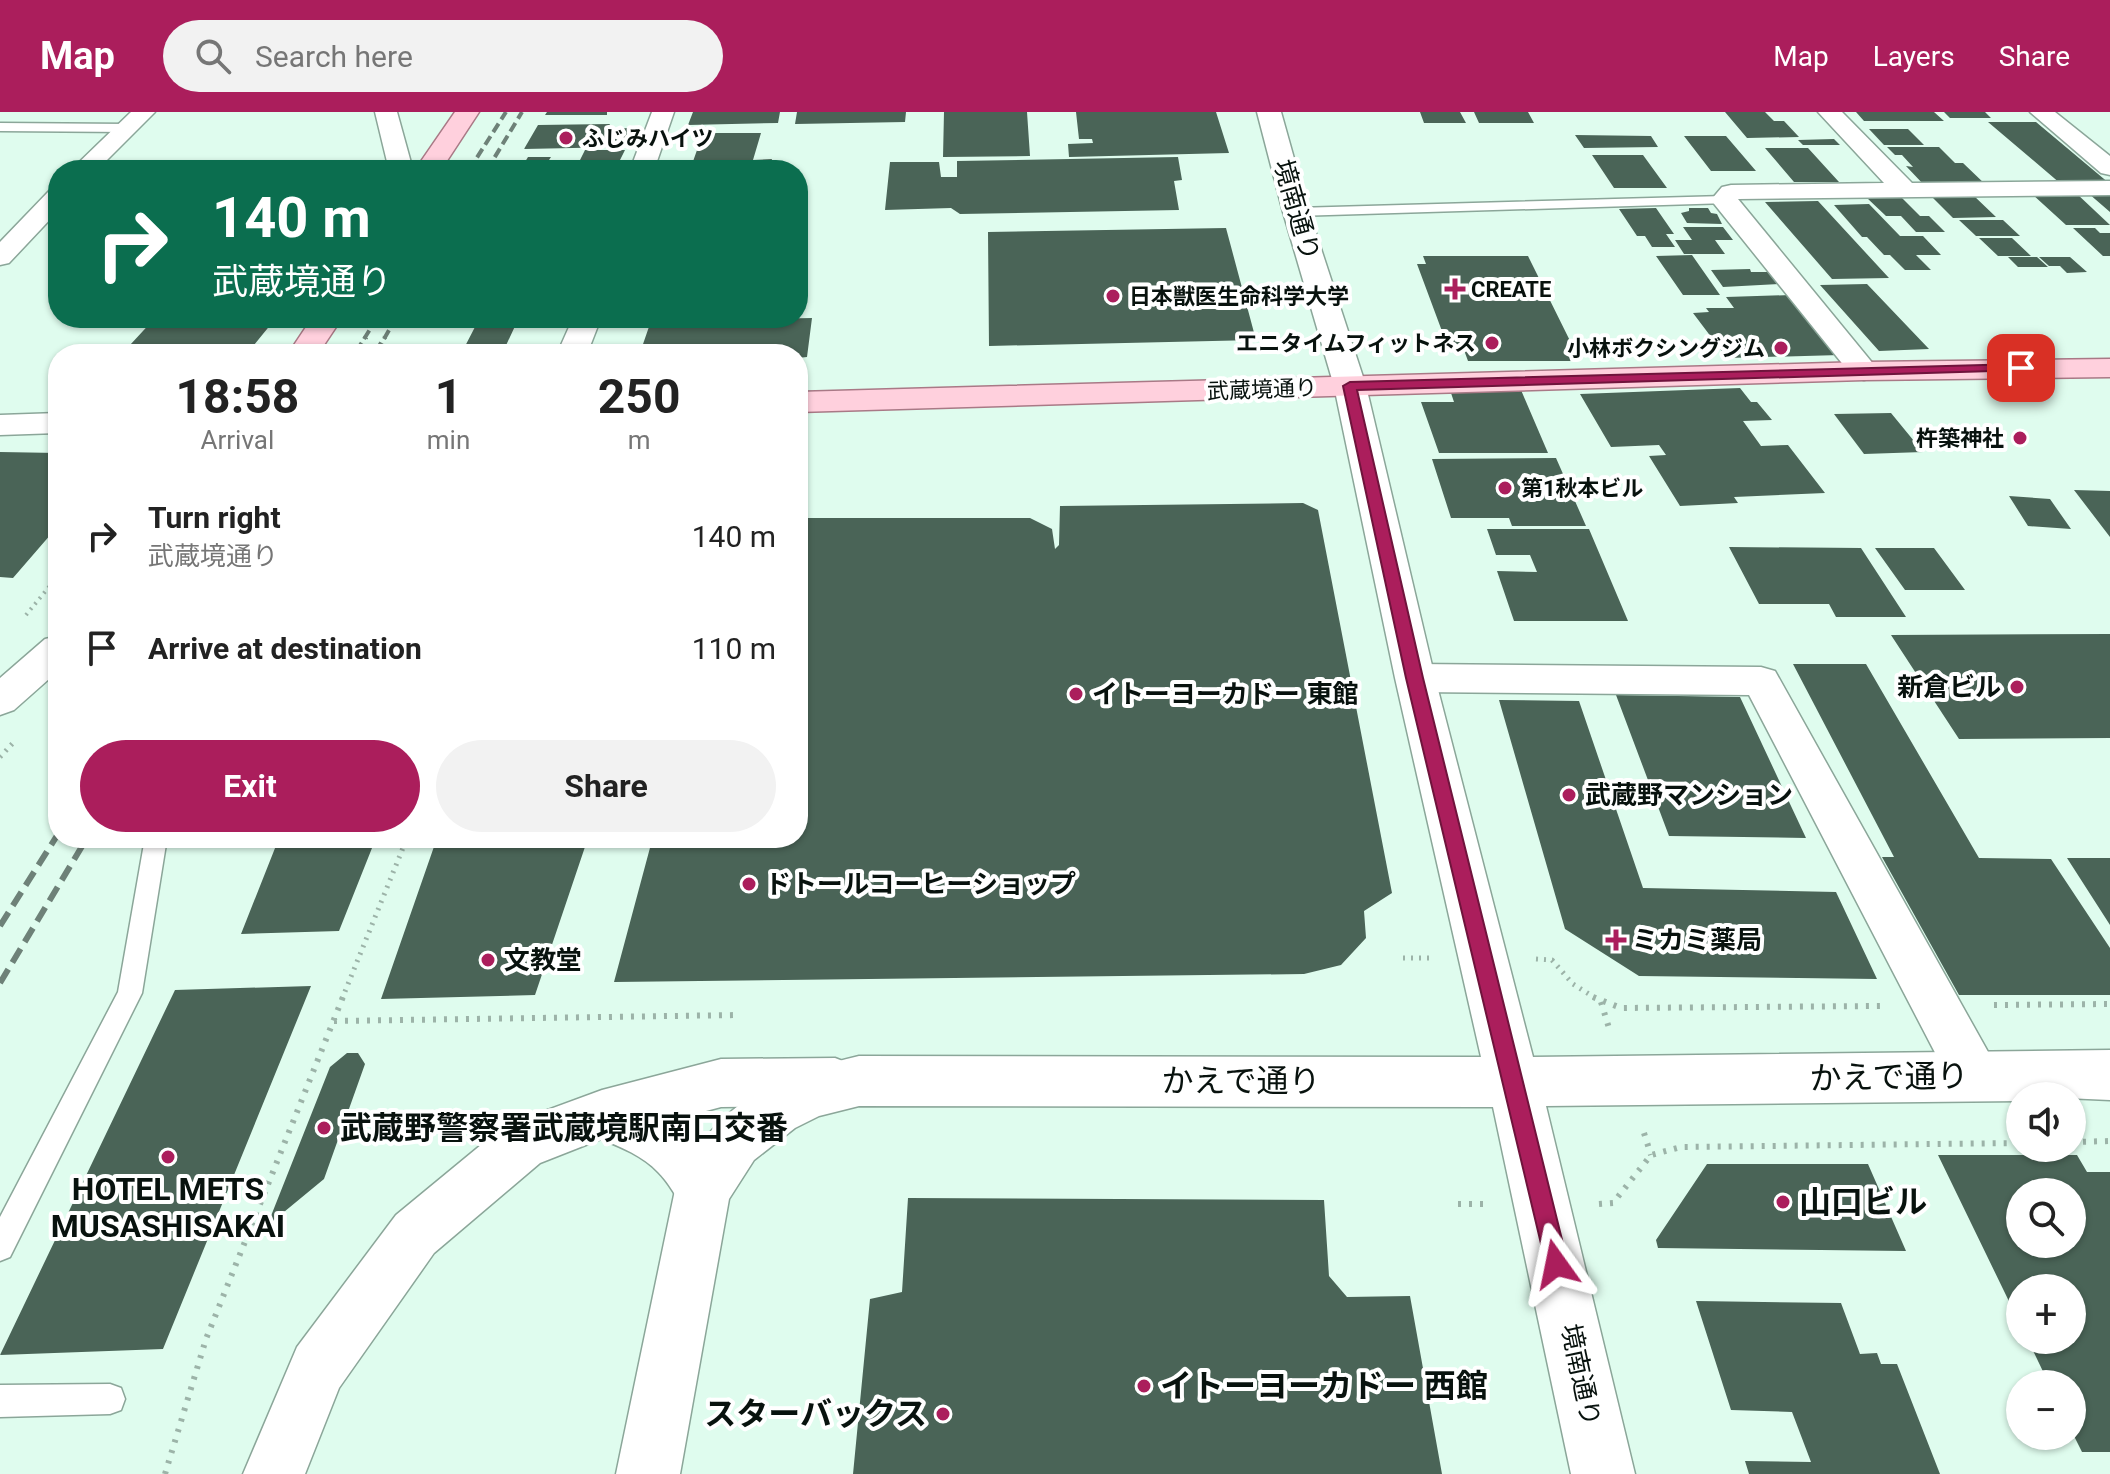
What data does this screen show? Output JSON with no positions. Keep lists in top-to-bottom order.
{
  "streets": {
    "main road": ["武蔵境通り"],
    "street": ["境南通り", "かえで通り"]
  },
  "crossings": [
    ["境南通り", "武蔵境通り"],
    ["境南通り", "かえで通り"]
  ],
  "places": {
    "other": [
      "ふじみハイツ",
      "日本獣医生命科学大学",
      "エニタイムフィットネス",
      "小林ボクシングジム",
      "杵築神社",
      "第1秋本ビル",
      "新倉ビル",
      "イトーヨーカドー 東館",
      "武蔵野マンション",
      "ドトールコーヒーショップ",
      "文教堂",
      "武蔵野警察署武蔵境駅南口交番",
      "HOTEL METS MUSASHISAKAI",
      "山口ビル",
      "イトーヨーカドー 西館",
      "スターバックス"
    ],
    "health": ["CREATE", "ミカミ薬局"]
  },
  "page": {
    "header": "Map",
    "search": "Search here",
    "nav": ["Map", "Layers", "Share"],
    "turn": ["140 m", "武蔵境通り"],
    "eta": [
      "18:58",
      "Arrival",
      "1",
      "min",
      "250",
      "m"
    ],
    "list": [
      {
        "name": "Turn right",
        "note": "武蔵境通り",
        "value": "140 m"
      },
      {
        "name": "Arrive at destination",
        "value": "110 m"
      }
    ],
    "buttons": ["Exit", "Share"],
    "map_buttons": ["+", "−"]
  }
}
